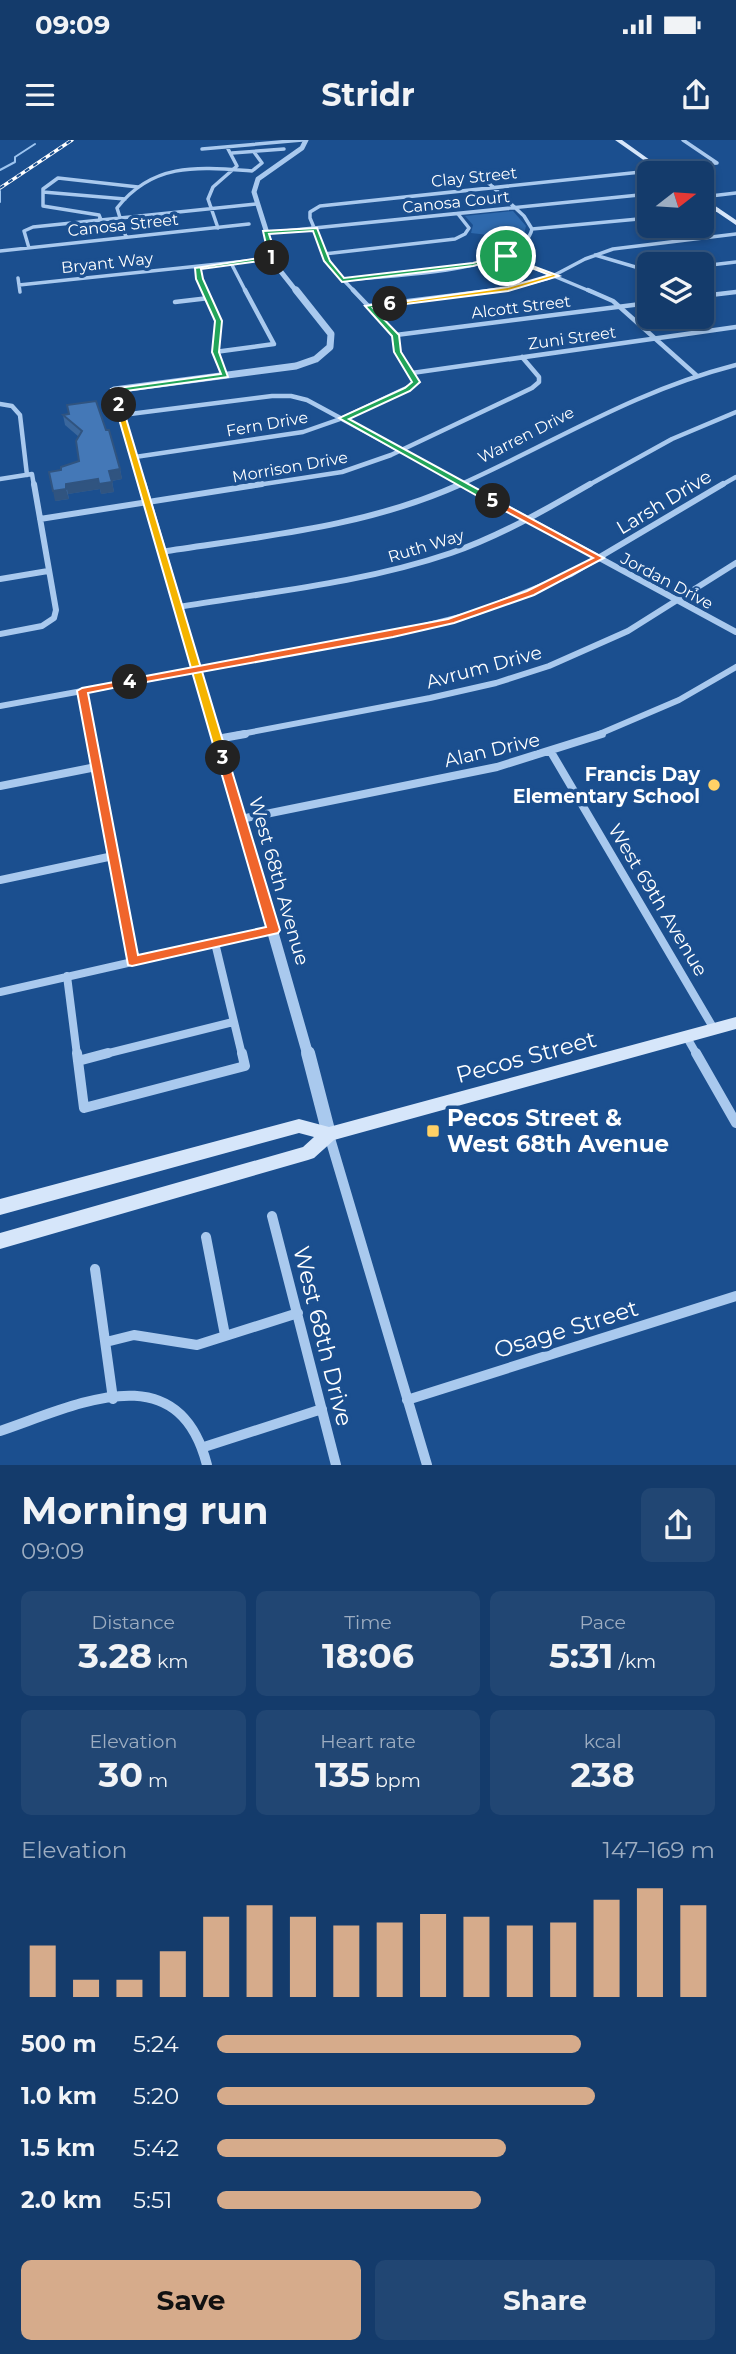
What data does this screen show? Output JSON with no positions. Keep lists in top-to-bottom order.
{
  "streets": {
    "main road": ["Pecos Street"],
    "street": [
      "Clay Street",
      "Canosa Court",
      "Canosa Street",
      "Bryant Way",
      "Alcott Street",
      "Zuni Street",
      "Fern Drive",
      "Warren Drive",
      "Morrison Drive",
      "Larsh Drive",
      "Ruth Way",
      "Jordan Drive",
      "Avrum Drive",
      "Alan Drive",
      "West 68th Avenue",
      "West 69th Avenue",
      "Osage Street",
      "West 68th Drive"
    ]
  },
  "crossings": [
    ["Clay Street", "Canosa Court"],
    ["Zuni Street", "Fern Drive"],
    ["Zuni Street", "Morrison Drive"],
    ["Fern Drive", "Jordan Drive"],
    ["Fern Drive", "West 68th Avenue"],
    ["Warren Drive", "Jordan Drive"],
    ["Warren Drive", "West 68th Avenue"],
    ["Morrison Drive", "Jordan Drive"],
    ["Morrison Drive", "West 68th Avenue"],
    ["Larsh Drive", "Jordan Drive"],
    ["Larsh Drive", "West 68th Avenue"],
    ["Ruth Way", "Jordan Drive"],
    ["Ruth Way", "West 68th Avenue"],
    ["Jordan Drive", "Avrum Drive"],
    ["Jordan Drive", "West 68th Avenue"],
    ["Avrum Drive", "West 68th Avenue"],
    ["Alan Drive", "West 68th Avenue"],
    ["Alan Drive", "West 69th Avenue"],
    ["West 68th Avenue", "Pecos Street"],
    ["West 68th Avenue", "Osage Street"],
    ["West 69th Avenue", "Pecos Street"]
  ],
  "places": {
    "other": ["Francis Day Elementary School"],
    "transit": ["Pecos Street & West 68th Avenue"]
  },
  "north": "right",
  "page": {
    "status": "09:09",
    "header": "Stridr",
    "pins": [
      "1",
      "6",
      "2",
      "5",
      "4",
      "3"
    ],
    "heading": ["Morning run", "09:09"],
    "stats": [
      ["Distance", "3.28 km"],
      ["Time", "18:06"],
      ["Pace", "5:31 /km"],
      ["Elevation", "30 m"],
      ["Heart rate", "135 bpm"],
      ["kcal", "238"]
    ],
    "chart": ["Elevation", "147–169 m"],
    "list": [
      {
        "name": "500 m",
        "note": "5:24"
      },
      {
        "name": "1.0 km",
        "note": "5:20"
      },
      {
        "name": "1.5 km",
        "note": "5:42"
      },
      {
        "name": "2.0 km",
        "note": "5:51"
      }
    ],
    "buttons": ["Save", "Share"]
  }
}
